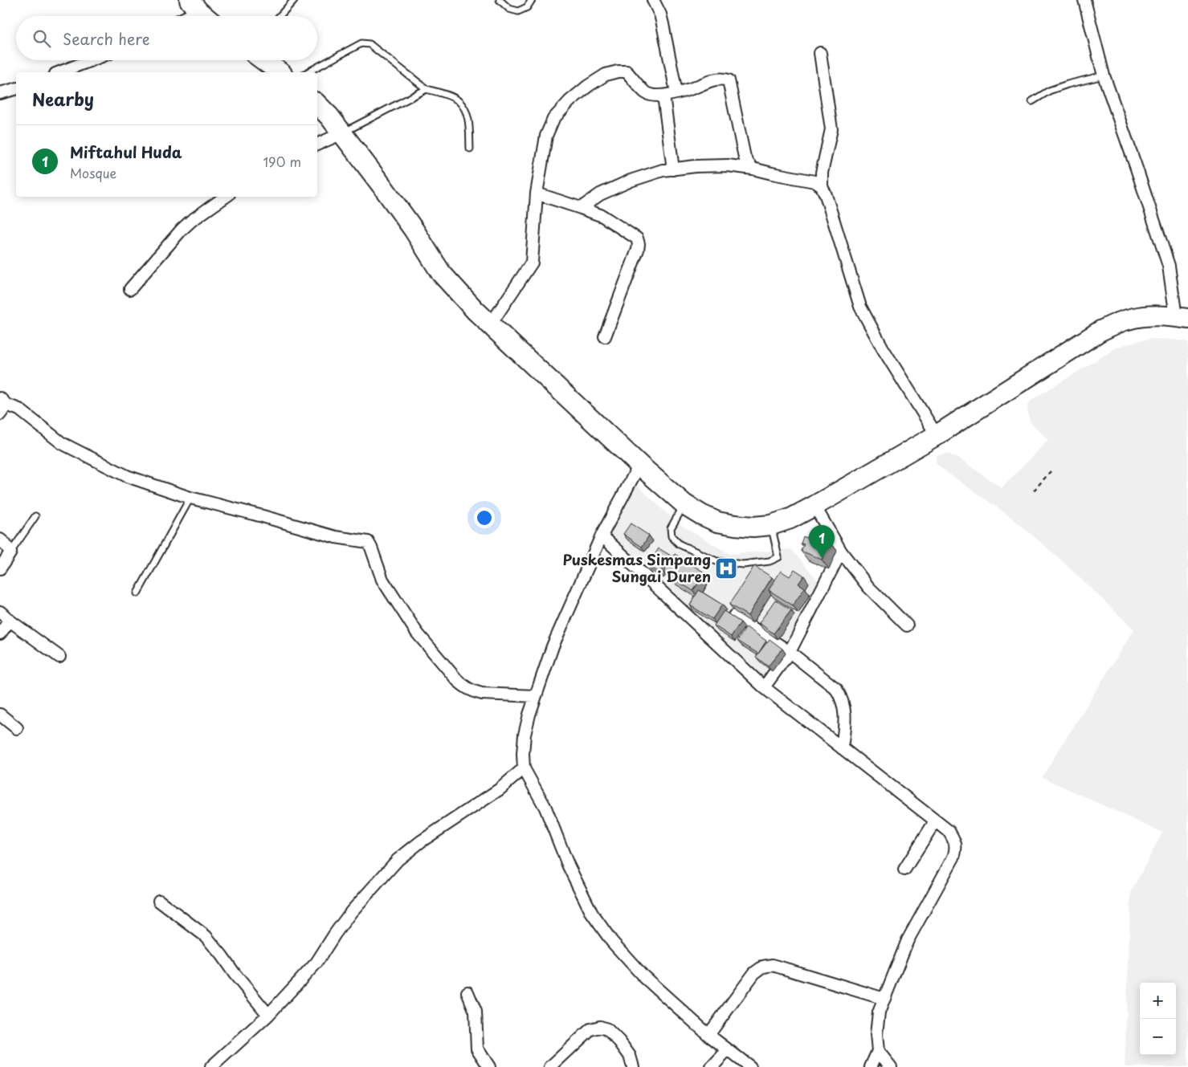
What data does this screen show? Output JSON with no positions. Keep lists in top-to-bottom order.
{
  "places": {
    "hospital": ["Puskesmas Simpang Sungai Duren"]
  },
  "page": {
    "search": "Search here",
    "heading": "Nearby",
    "list": [
      {
        "mark": "1",
        "name": "Miftahul Huda",
        "note": "Mosque",
        "value": "190 m"
      }
    ],
    "pins": "1",
    "map_buttons": ["+", "−"]
  }
}
